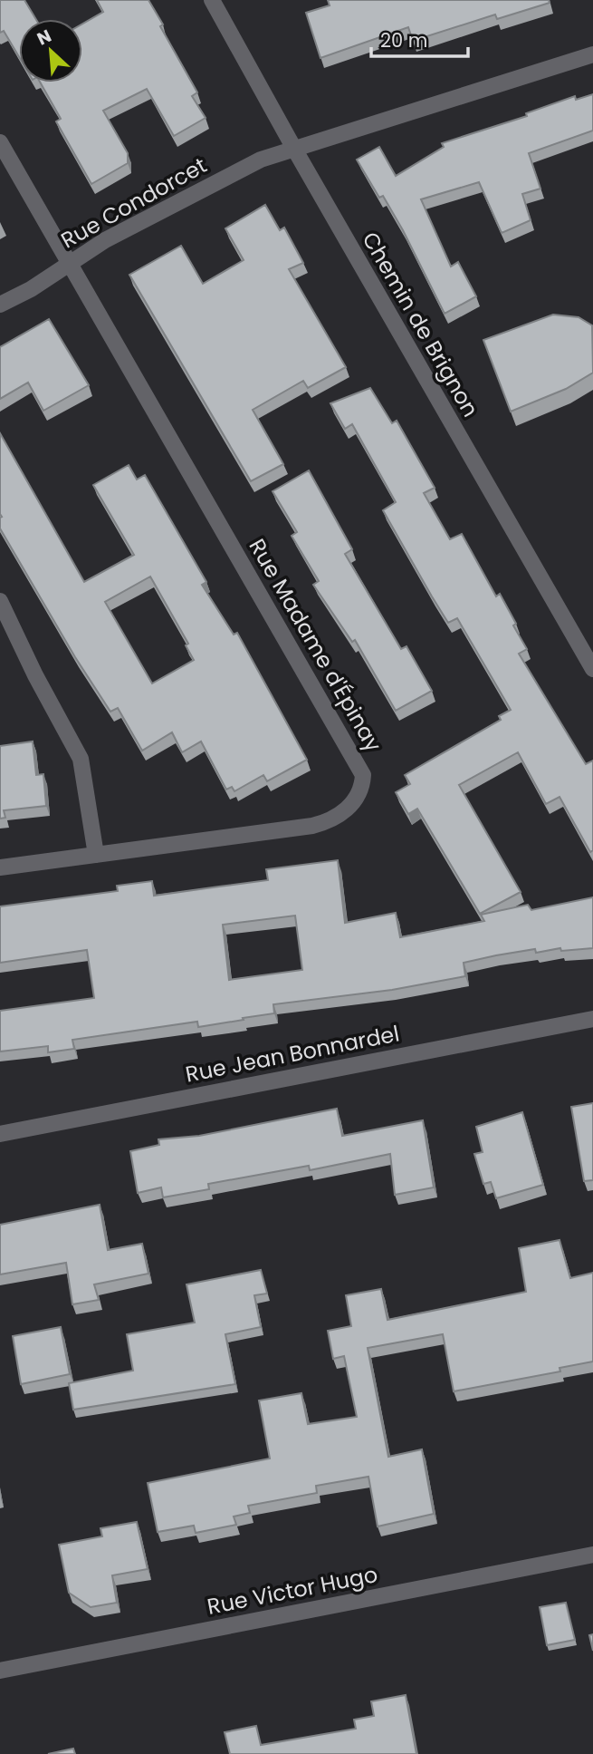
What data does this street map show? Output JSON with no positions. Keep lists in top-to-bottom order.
{
  "streets": {
    "street": [
      "Rue Condorcet",
      "Chemin de Brignon",
      "Rue Madame d'Épinay",
      "Rue Jean Bonnardel",
      "Rue Victor Hugo"
    ]
  },
  "crossings": [
    ["Rue Condorcet", "Chemin de Brignon"],
    ["Rue Condorcet", "Rue Madame d'Épinay"]
  ],
  "scale_bar": "20 m",
  "north": "top left"
}
